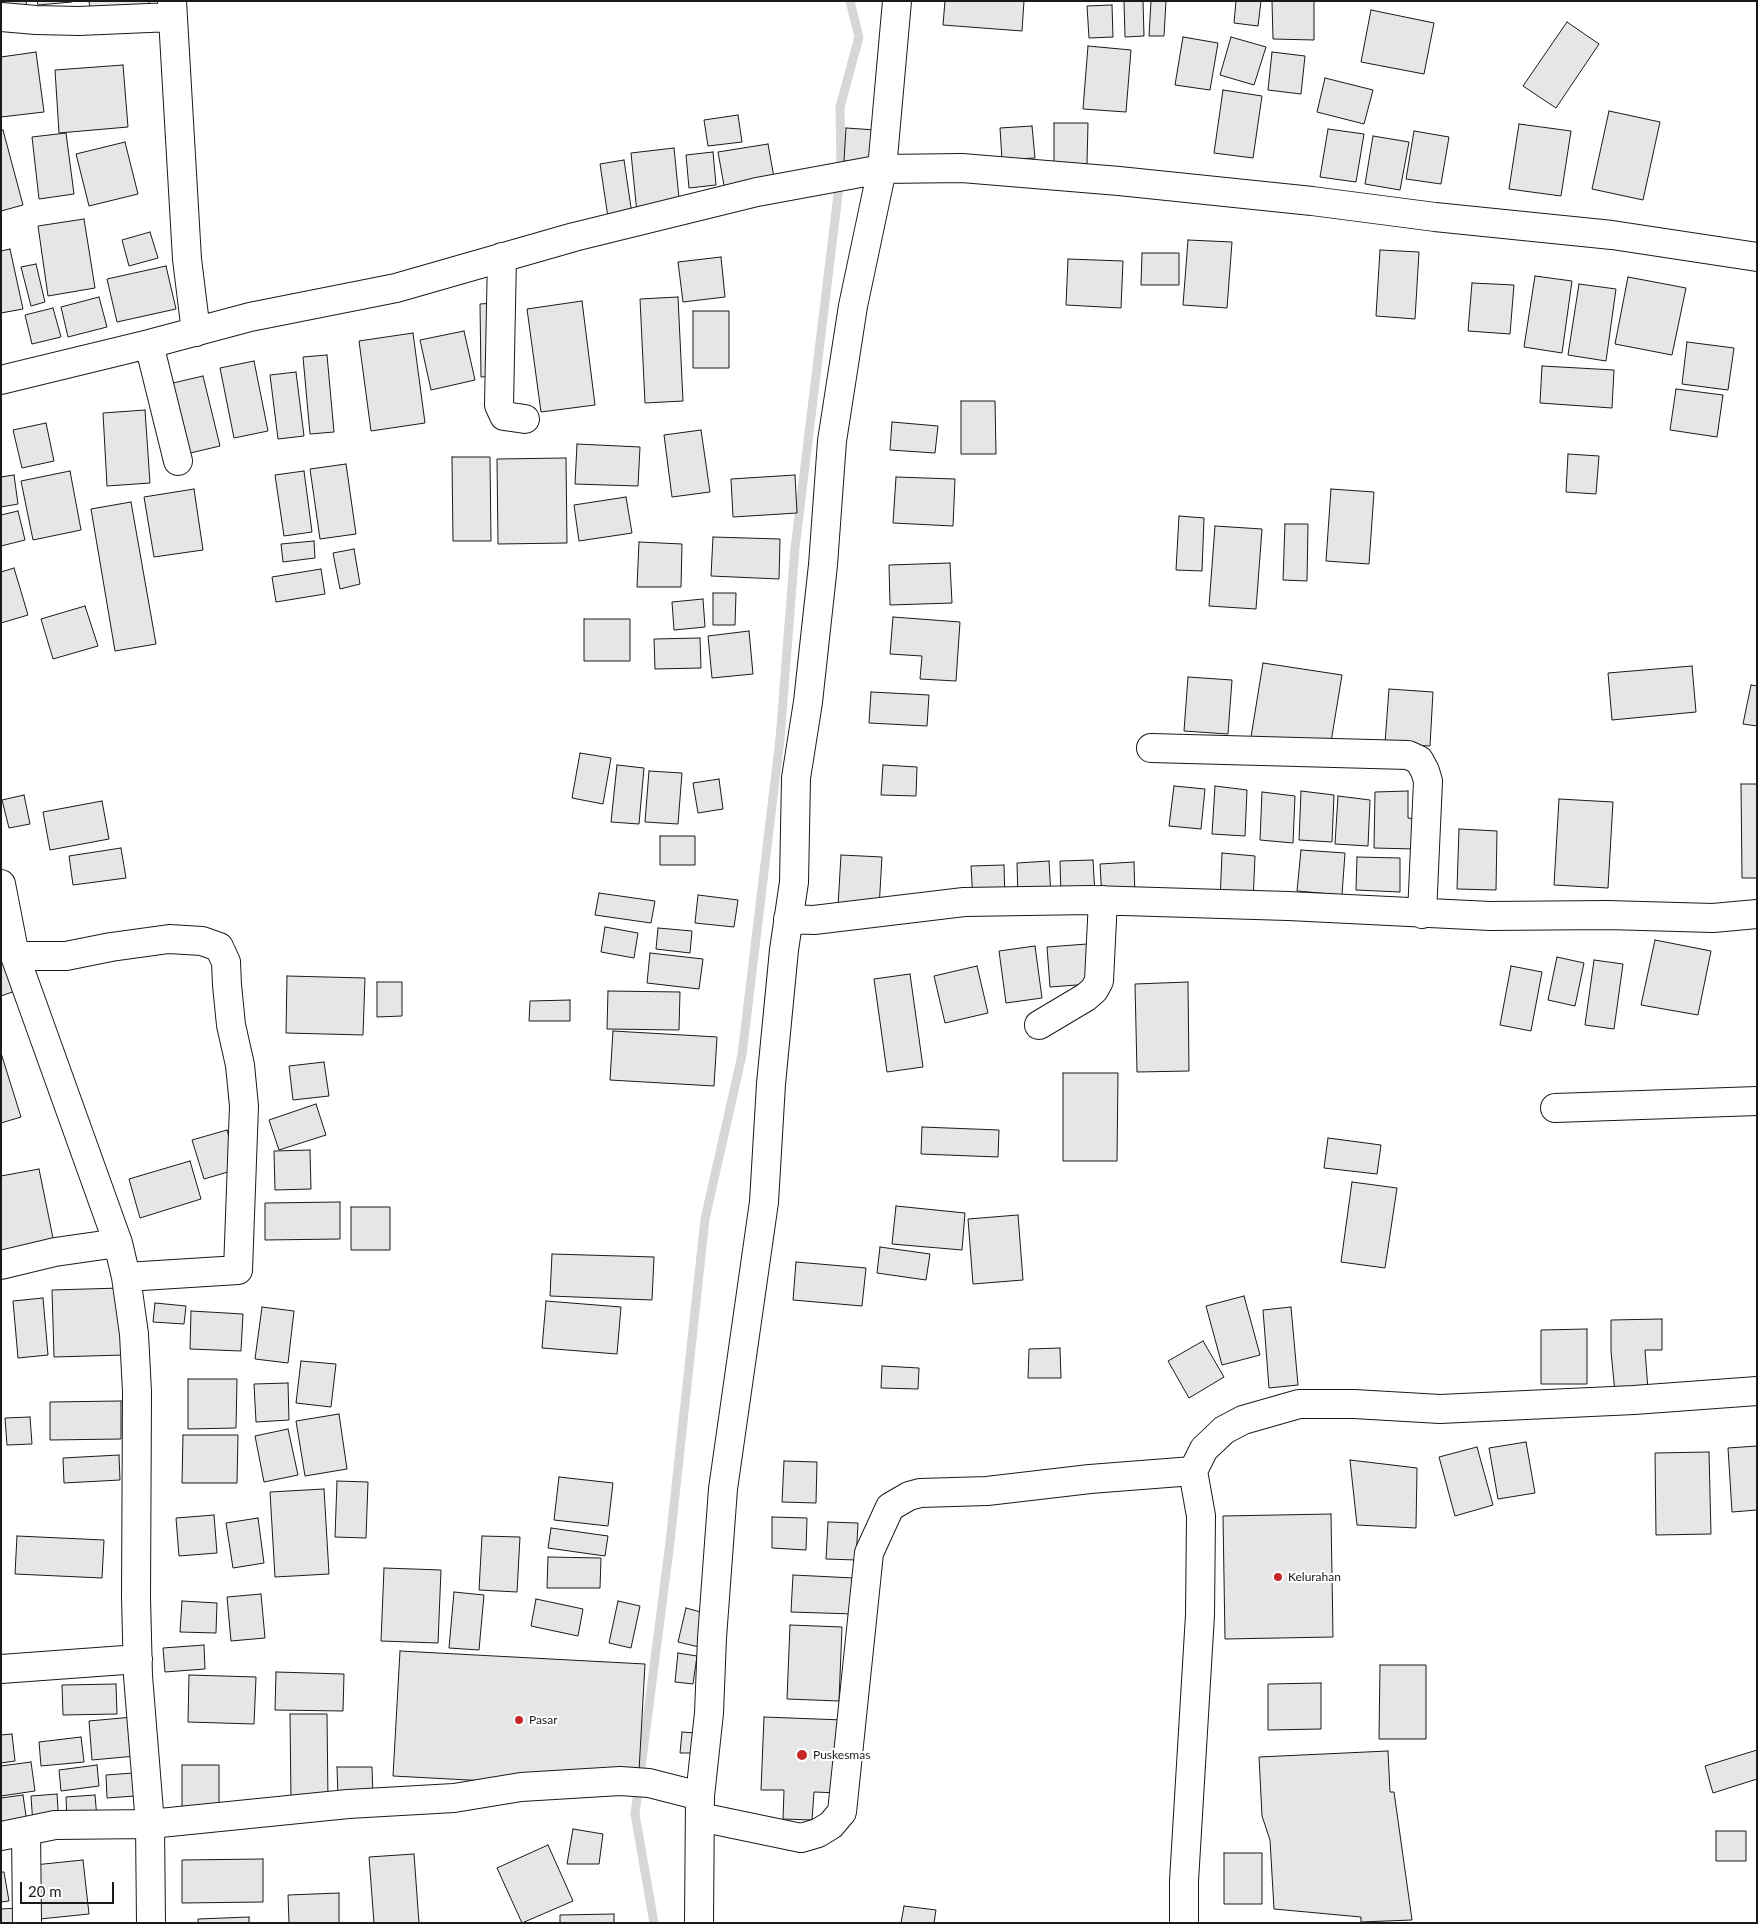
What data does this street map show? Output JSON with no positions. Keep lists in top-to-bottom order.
{
  "places": ["Kelurahan", "Pasar", "Puskesmas"],
  "scale_bar": "20 m"
}
